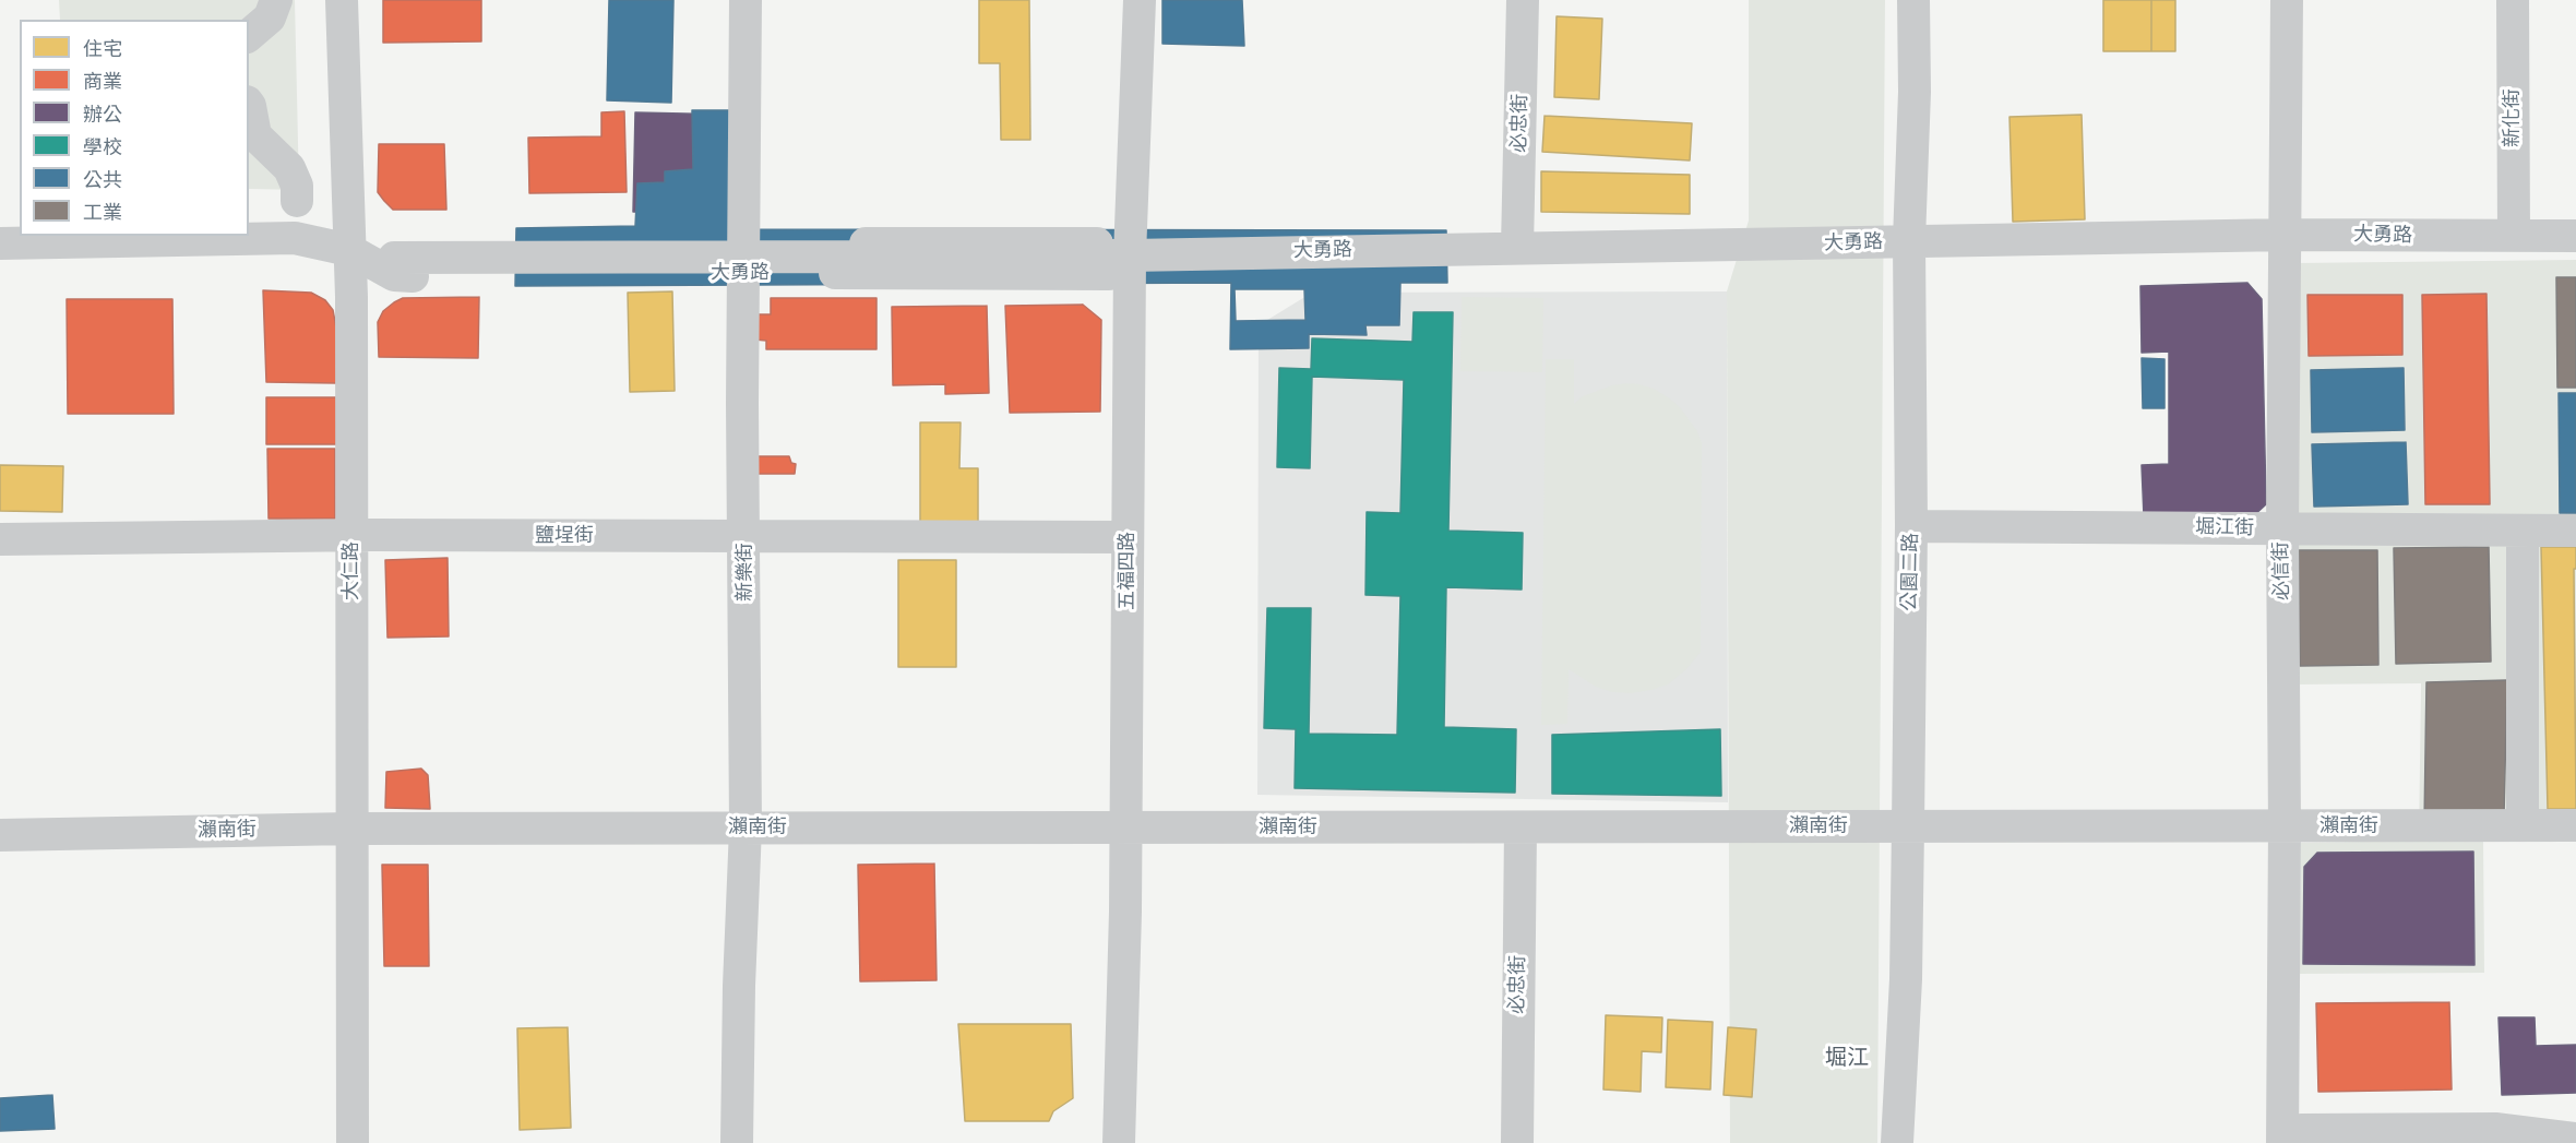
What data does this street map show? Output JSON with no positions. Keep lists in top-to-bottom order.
{
  "streets": {
    "street": [
      "新化街",
      "必忠街",
      "大勇路",
      "堀江街",
      "鹽埕街",
      "大仁路",
      "五福四路",
      "必信街",
      "新樂街",
      "公園二路",
      "瀨南街"
    ]
  },
  "crossings": [
    ["新化街", "大勇路"],
    ["必忠街", "大勇路"],
    ["必忠街", "瀨南街"],
    ["大勇路", "大仁路"],
    ["大勇路", "五福四路"],
    ["大勇路", "必信街"],
    ["大勇路", "新樂街"],
    ["大勇路", "公園二路"],
    ["堀江街", "必信街"],
    ["堀江街", "公園二路"],
    ["鹽埕街", "大仁路"],
    ["鹽埕街", "五福四路"],
    ["鹽埕街", "新樂街"],
    ["大仁路", "瀨南街"],
    ["五福四路", "瀨南街"],
    ["必信街", "瀨南街"],
    ["新樂街", "瀨南街"],
    ["公園二路", "瀨南街"]
  ],
  "districts": ["堀江"],
  "legend": [
    "住宅",
    "商業",
    "辦公",
    "學校",
    "公共",
    "工業"
  ]
}
